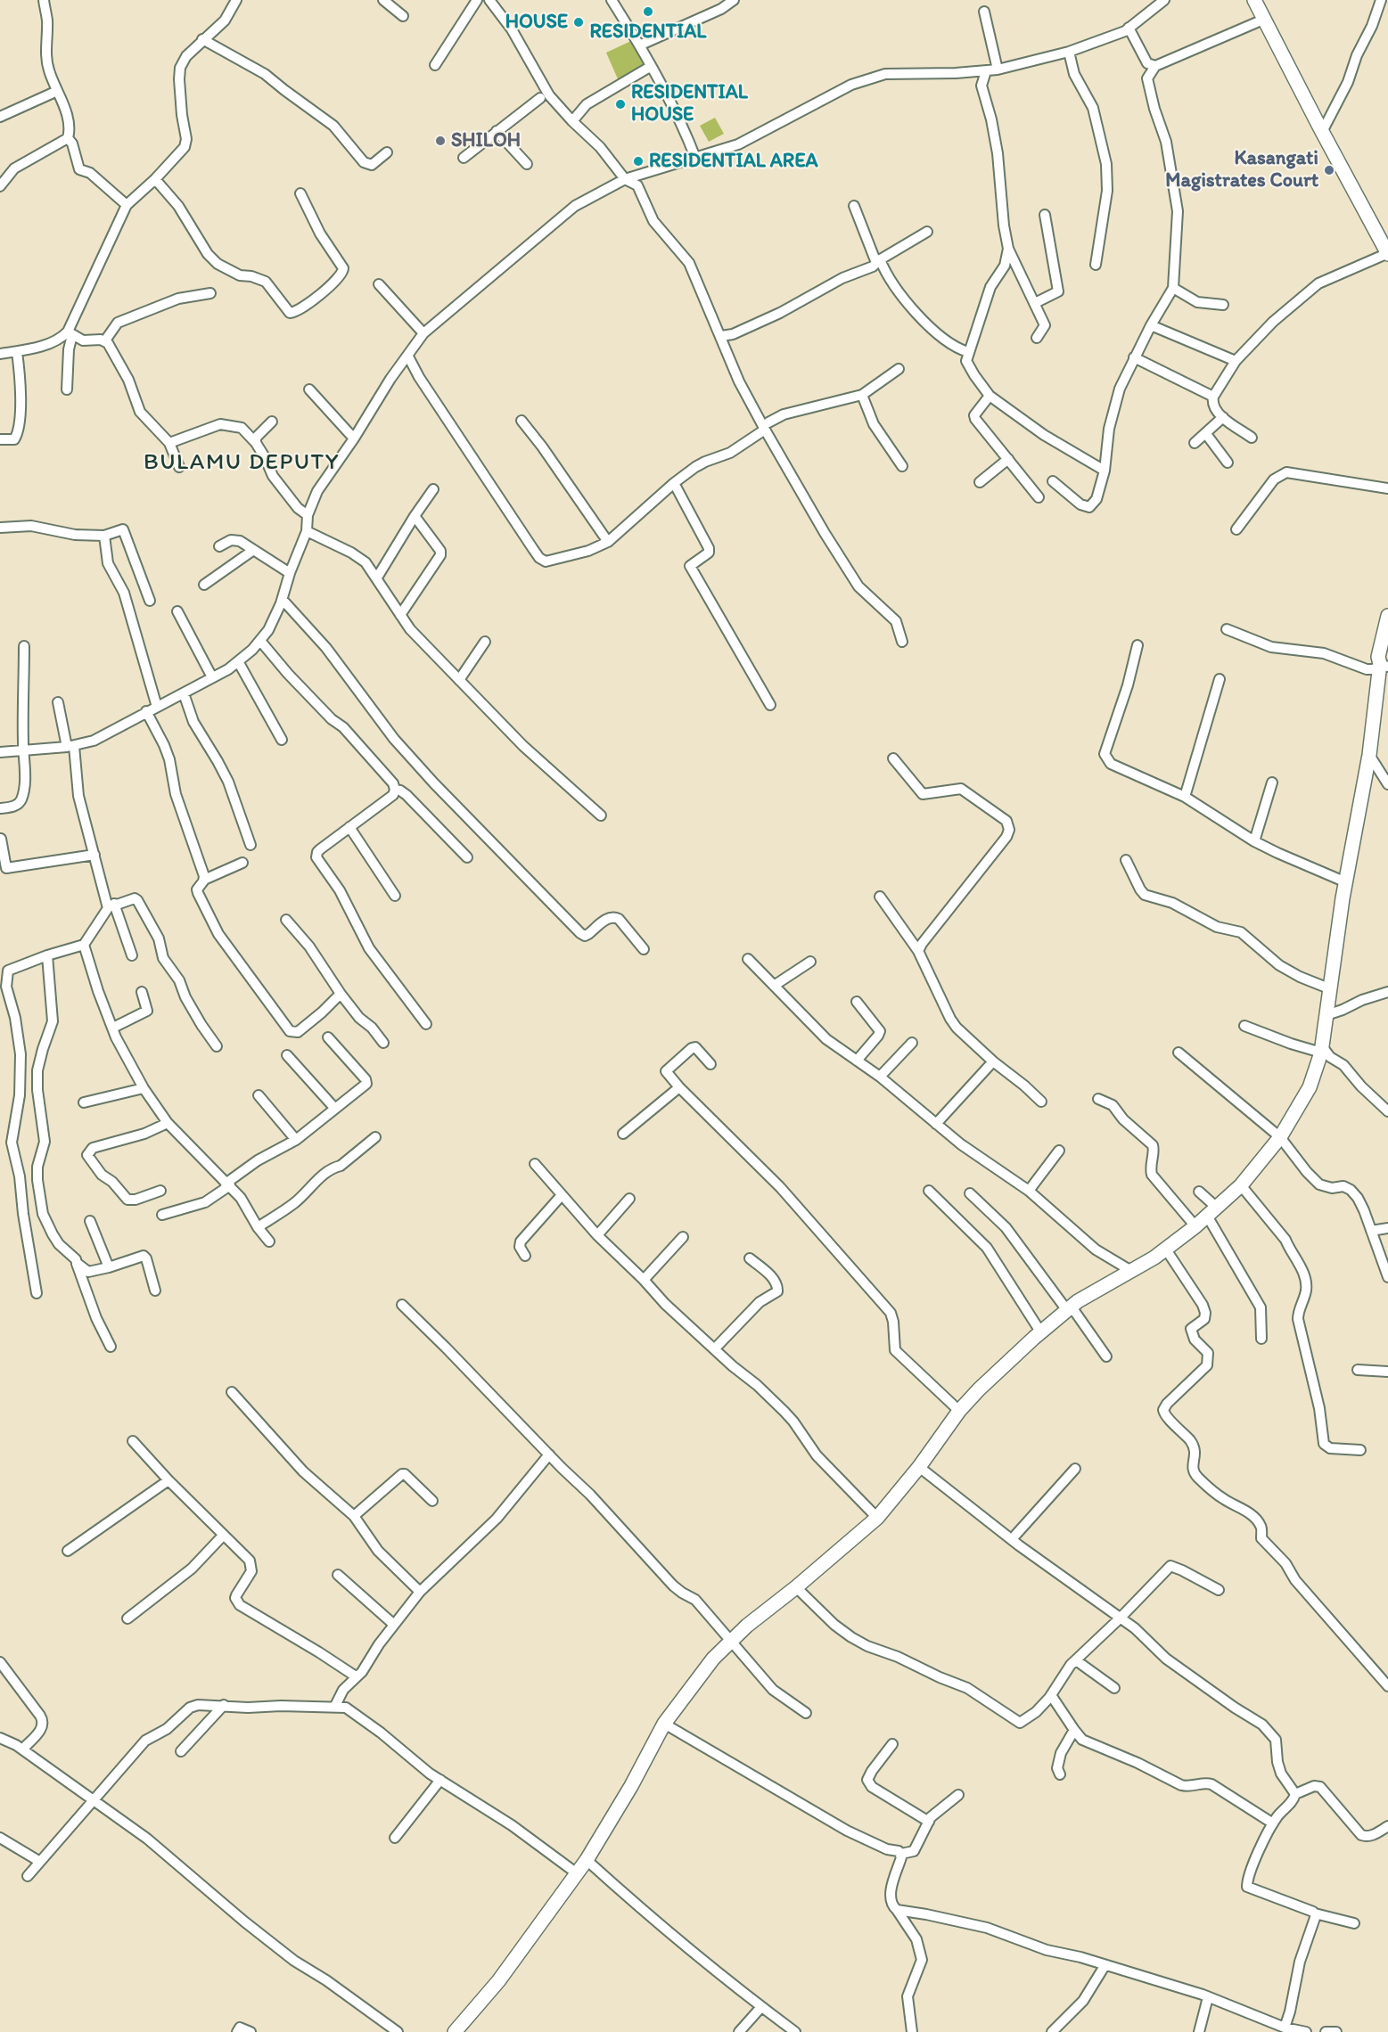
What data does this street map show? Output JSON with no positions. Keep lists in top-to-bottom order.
{
  "districts": ["BULAMU DEPUTY"],
  "places": [
    "RESIDENTIAL",
    "HOUSE",
    "RESIDENTIAL HOUSE",
    "SHILOH",
    "RESIDENTIAL AREA",
    "Kasangati Magistrates Court"
  ]
}
